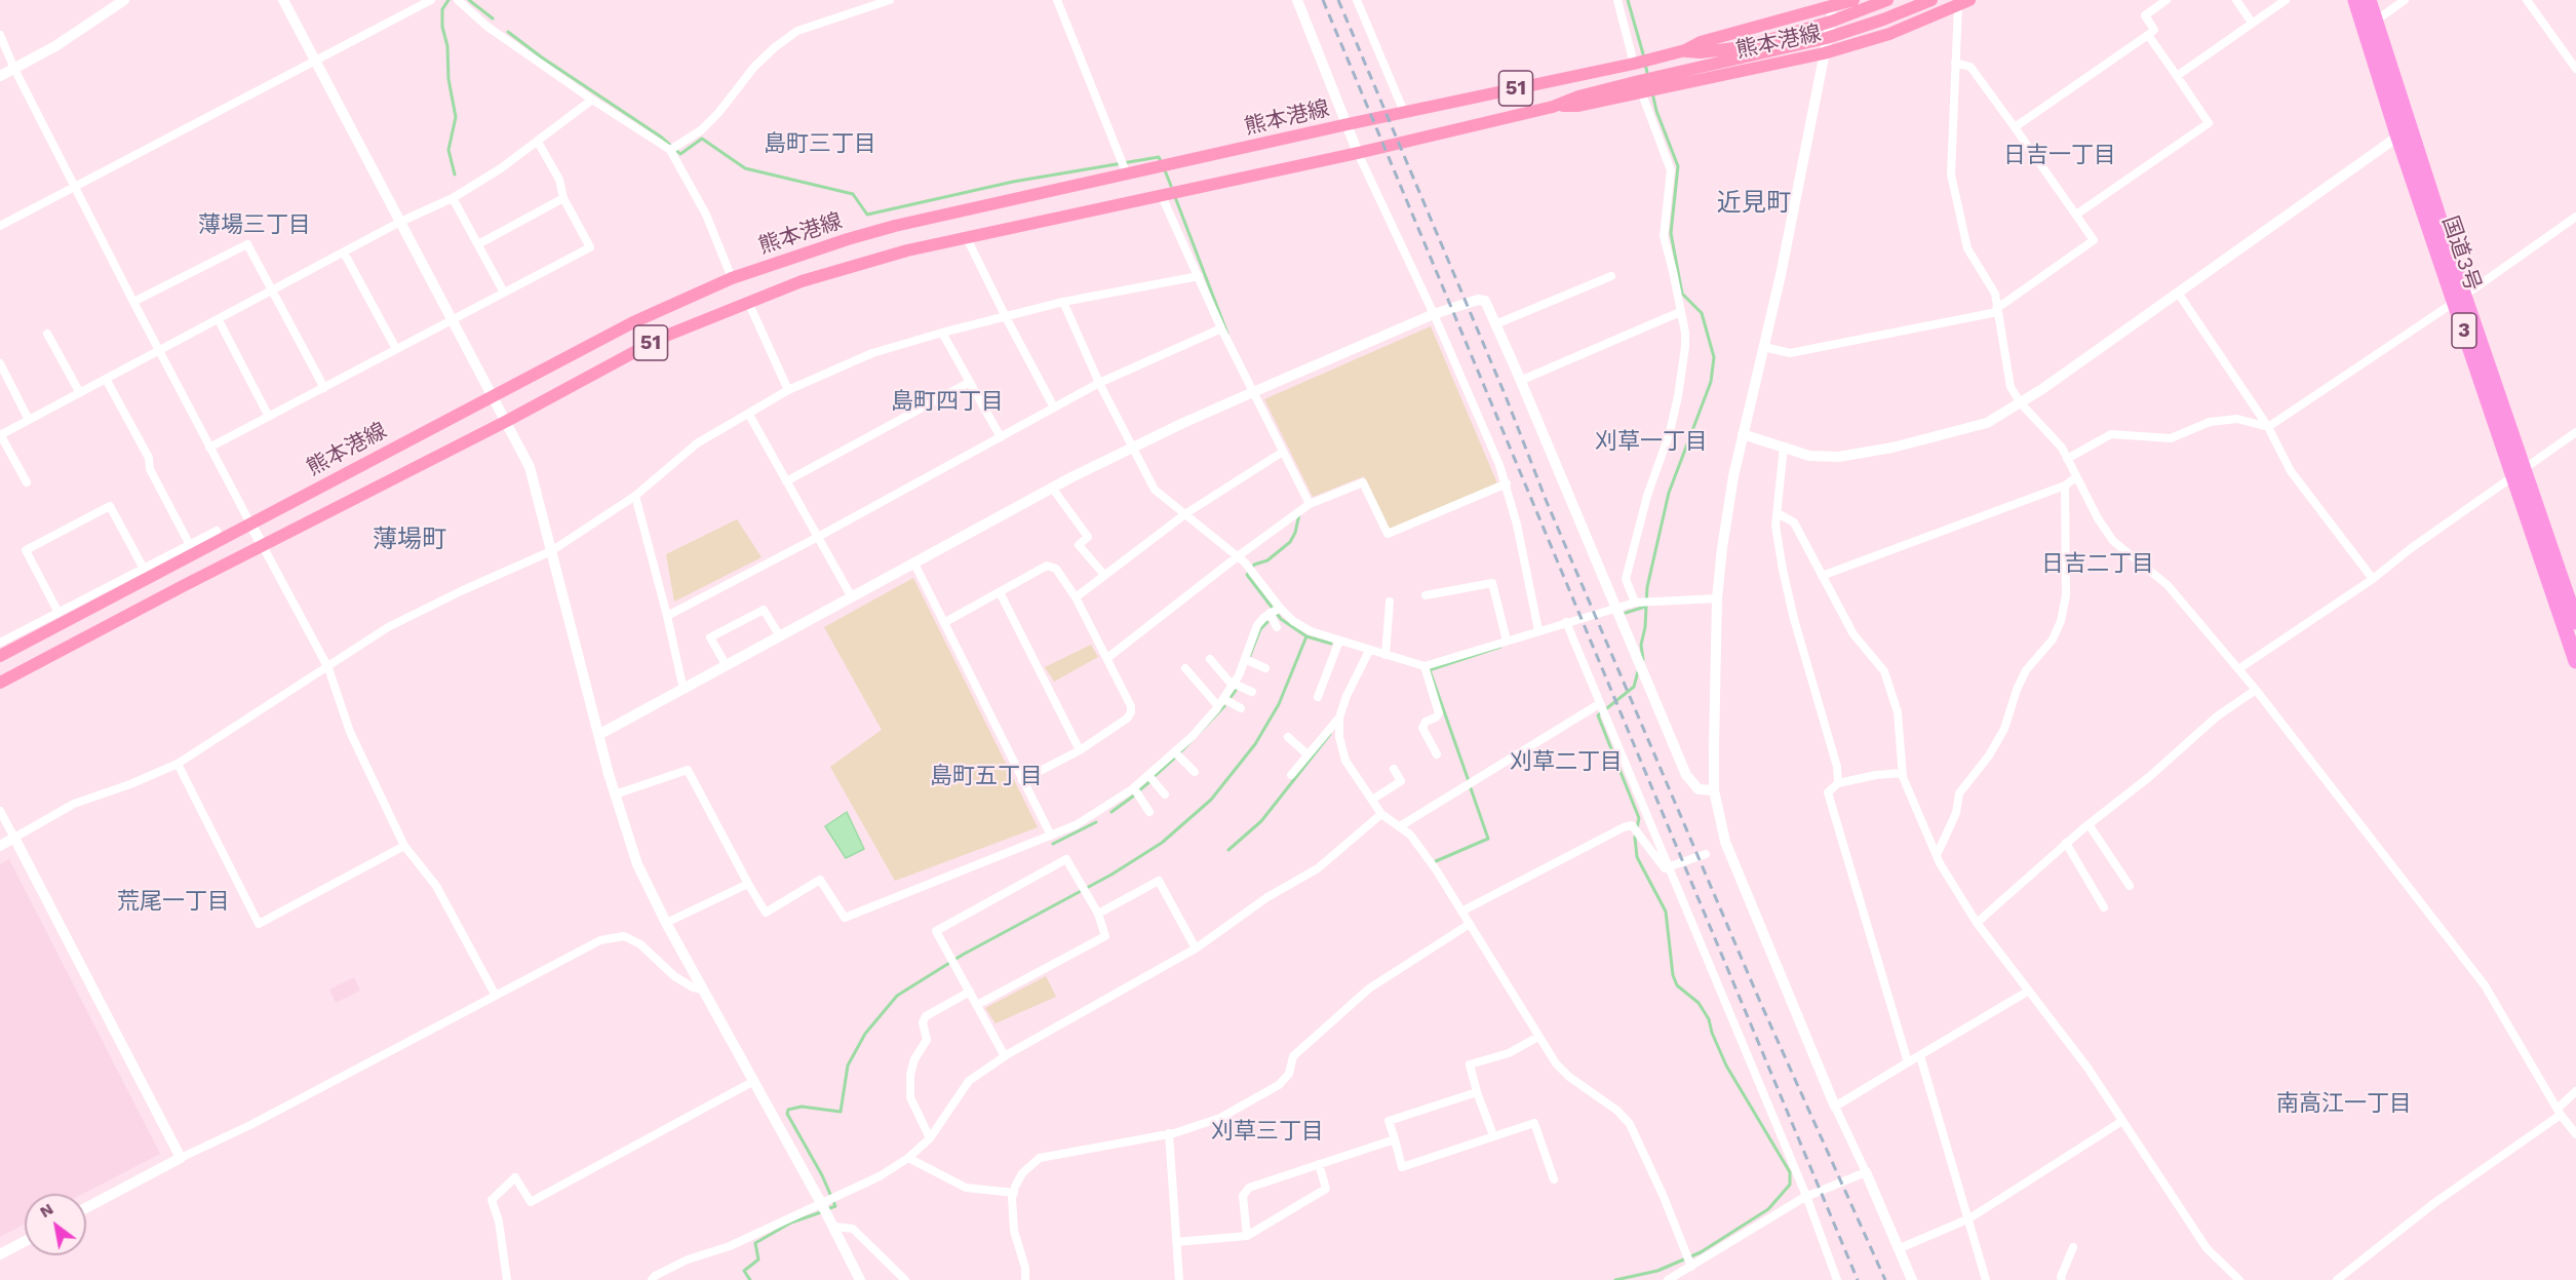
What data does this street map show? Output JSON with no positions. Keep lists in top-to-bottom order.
{
  "streets": {
    "highway": ["国道3号", "3"],
    "main road": ["熊本港線", "51"]
  },
  "districts": [
    "島町三丁目",
    "日吉一丁目",
    "近見町",
    "薄場三丁目",
    "島町四丁目",
    "刈草一丁目",
    "薄場町",
    "日吉二丁目",
    "刈草二丁目",
    "島町五丁目",
    "荒尾一丁目",
    "南高江一丁目",
    "刈草三丁目"
  ],
  "north": "top left"
}
